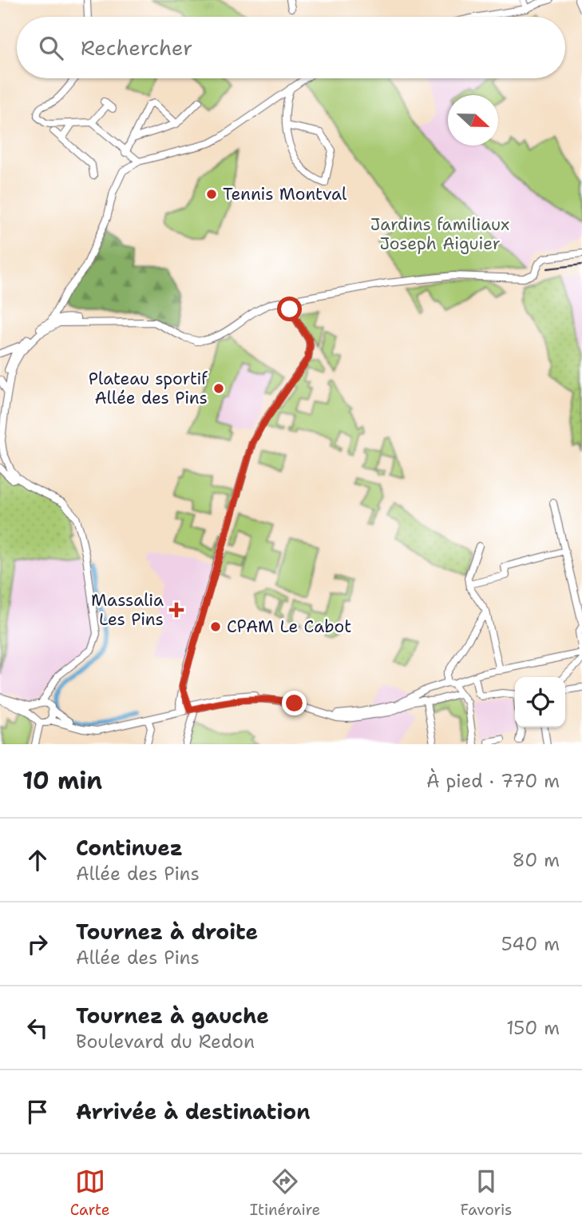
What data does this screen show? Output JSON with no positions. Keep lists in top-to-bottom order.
{
  "parks": ["Jardins familiaux Joseph Aiguier"],
  "places": {
    "other": ["Tennis Montval", "Plateau sportif Allée des Pins", "CPAM Le Cabot"],
    "health": ["Massalia Les Pins"]
  },
  "north": "right",
  "page": {
    "search": "Rechercher",
    "heading": ["10 min", "À pied · 770 m"],
    "list": [
      ["Continuez", "Allée des Pins", "80 m"],
      ["Tournez à droite", "Allée des Pins", "540 m"],
      ["Tournez à gauche", "Boulevard du Redon", "150 m"],
      "Arrivée à destination"
    ],
    "nav": ["Carte", "Itinéraire", "Favoris"]
  }
}
